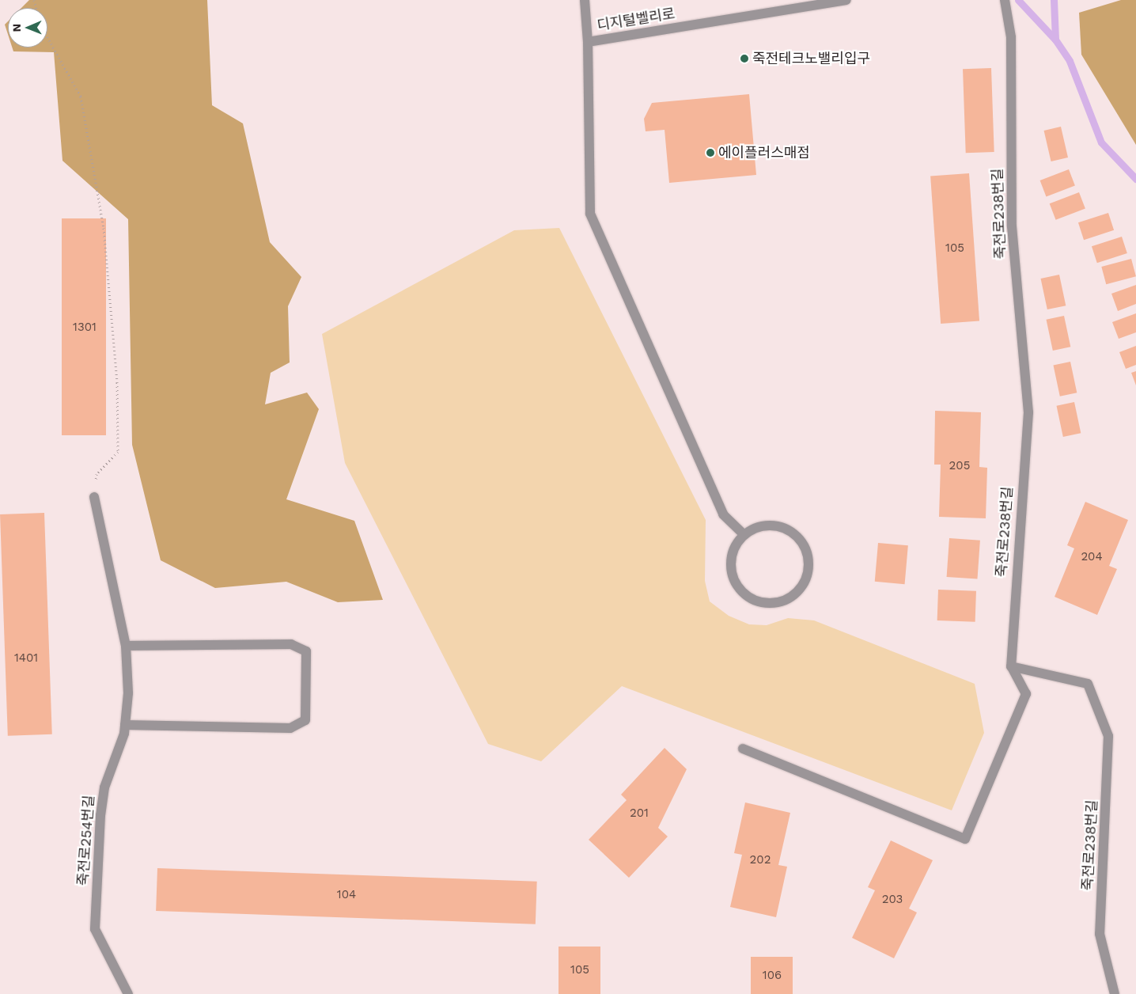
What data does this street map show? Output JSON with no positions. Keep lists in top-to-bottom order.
{
  "streets": {
    "street": ["디지털벨리로", "죽전로238번길", "죽전로254번길"]
  },
  "places": ["죽전테크노밸리입구", "에이플러스매점"],
  "house_numbers": [
    "105",
    "1301",
    "205",
    "204",
    "1401",
    "201",
    "202",
    "104",
    "203",
    "105",
    "106"
  ],
  "north": "left"
}
